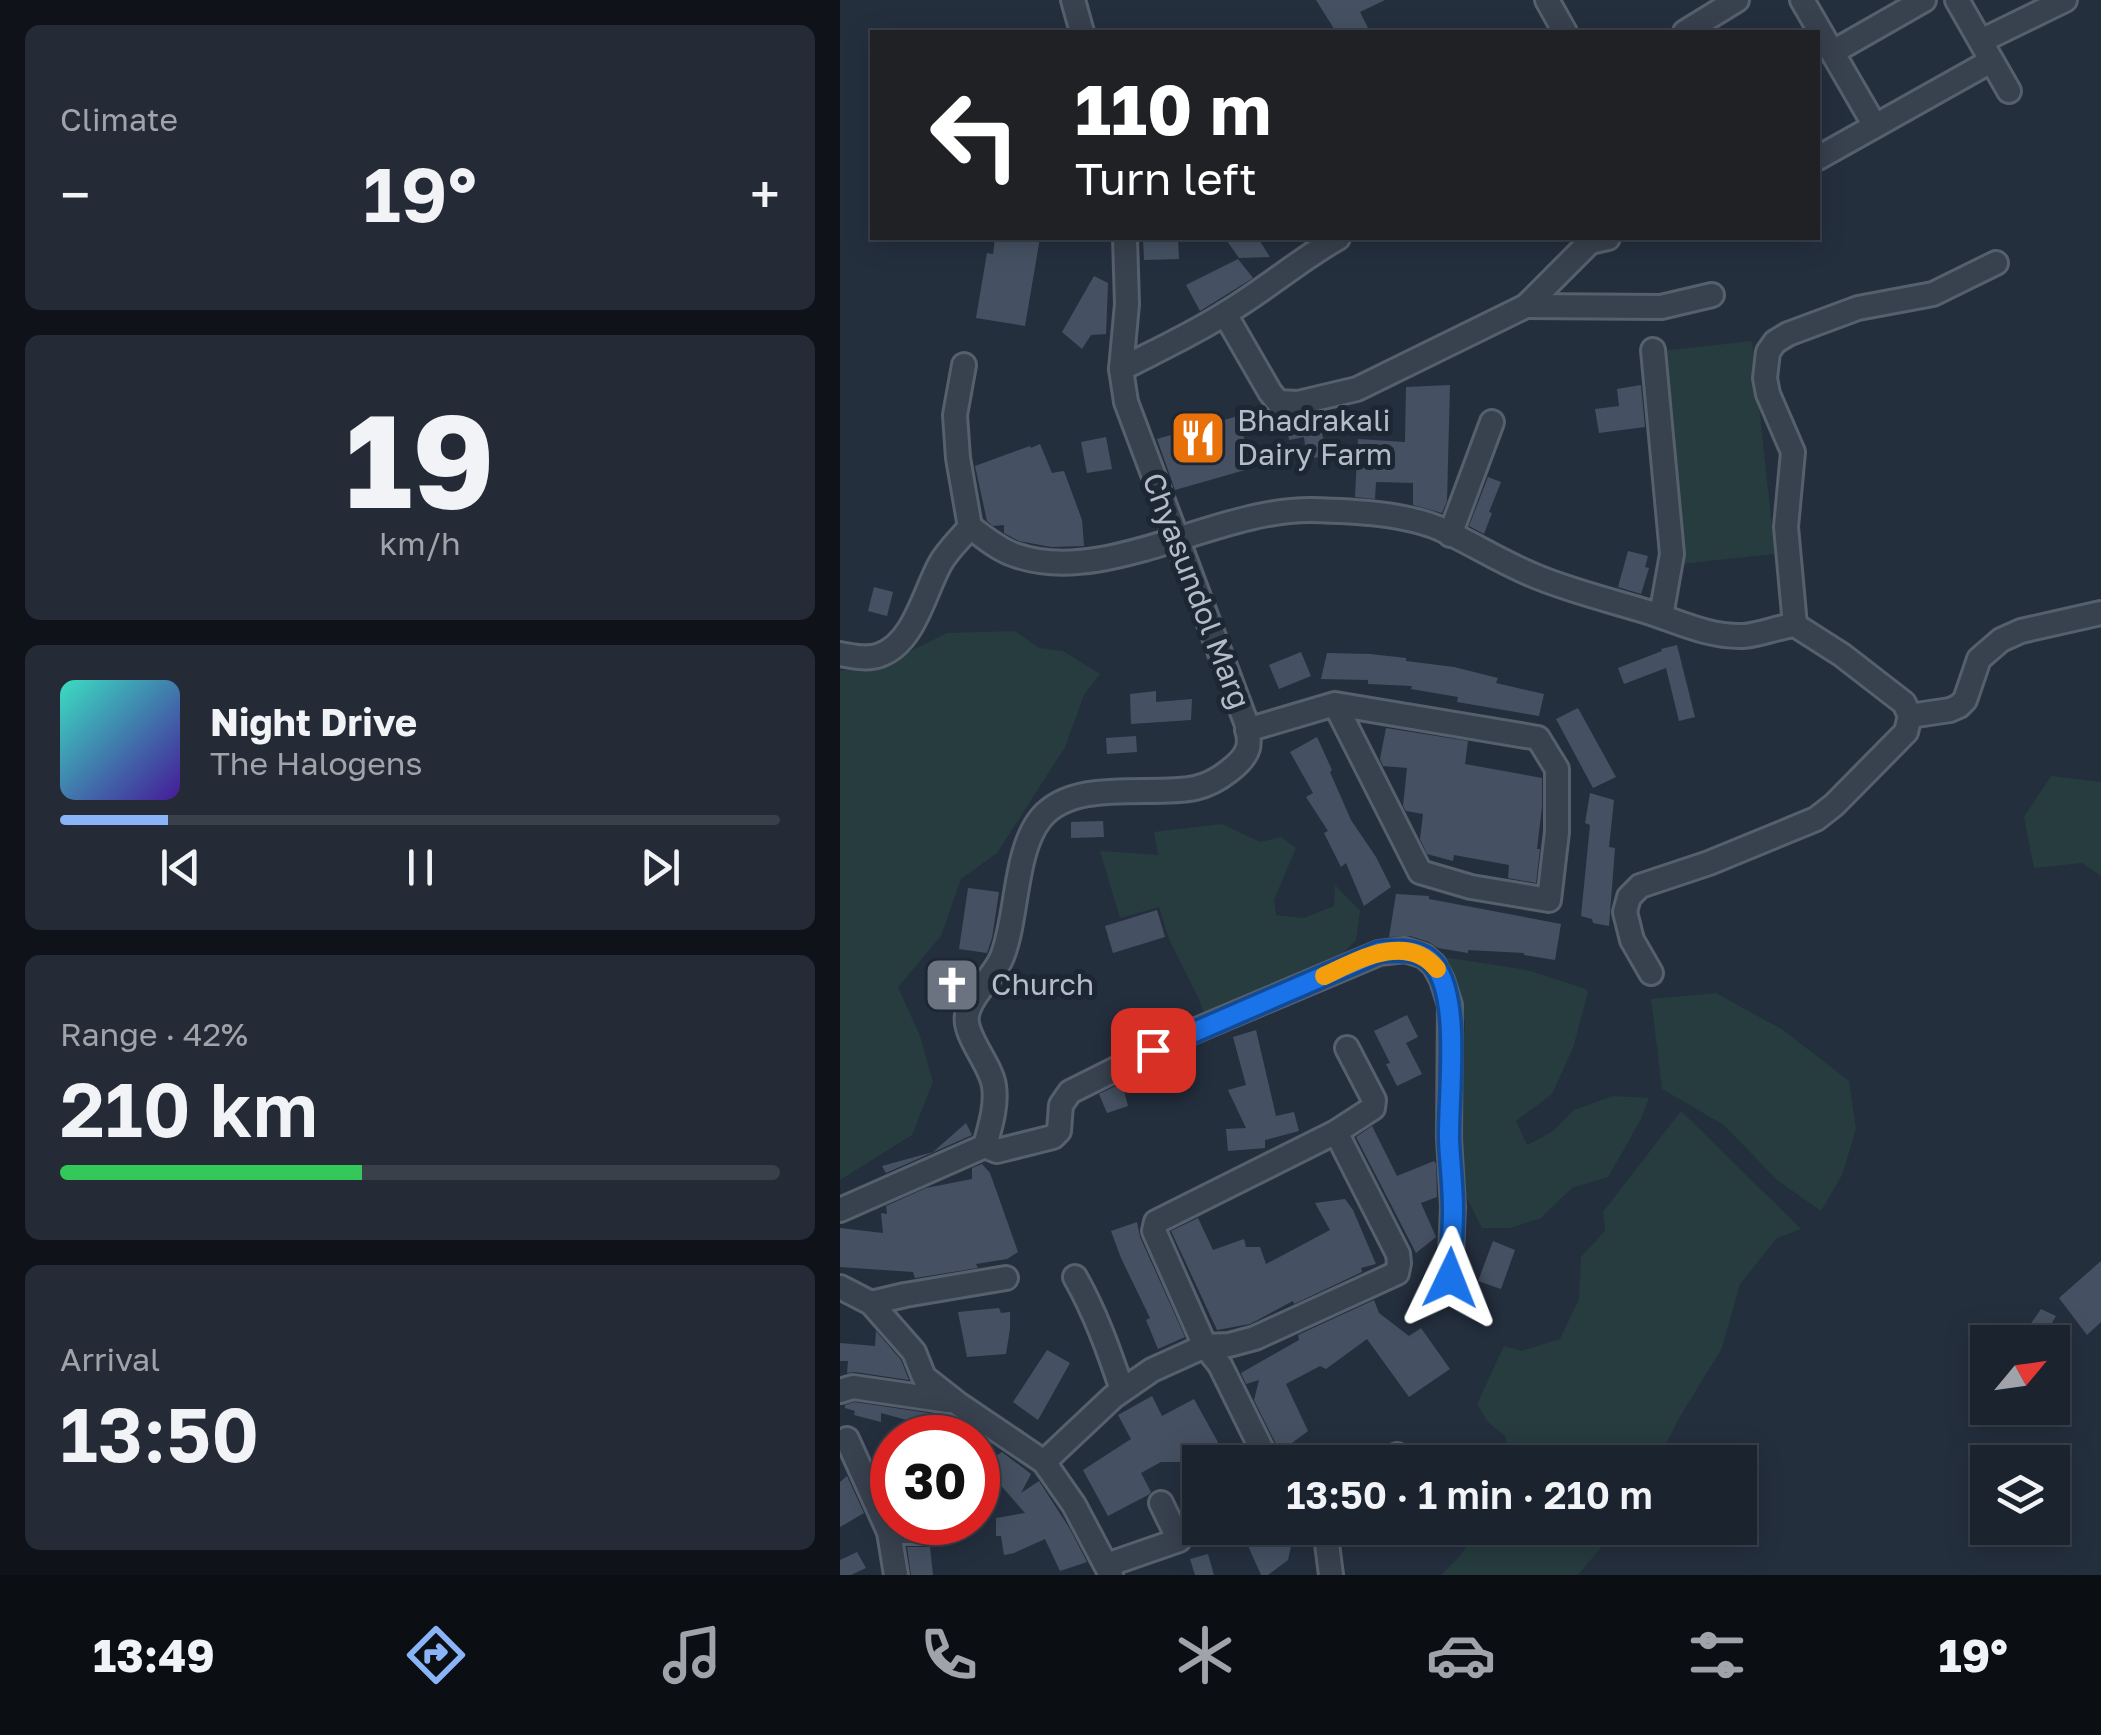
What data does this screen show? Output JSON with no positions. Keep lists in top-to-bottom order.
{
  "streets": {
    "street": ["Chyasundol Marg"]
  },
  "places": {
    "restaurant": ["Bhadrakali Dairy Farm"],
    "church": ["Church"]
  },
  "north": "top right",
  "page": {
    "tile": [
      "Climate",
      ["19", "km/h"],
      ["Range · 42%", "210 km"],
      ["Arrival", "13:50"]
    ],
    "turn": ["110 m", "Turn left"],
    "heat": ["−", "19°", "+"],
    "song": ["Night Drive", "The Halogens"],
    "limit": "30",
    "trip": "13:50 · 1 min · 210 m",
    "tabs": ["13:49", "19°"]
  }
}
